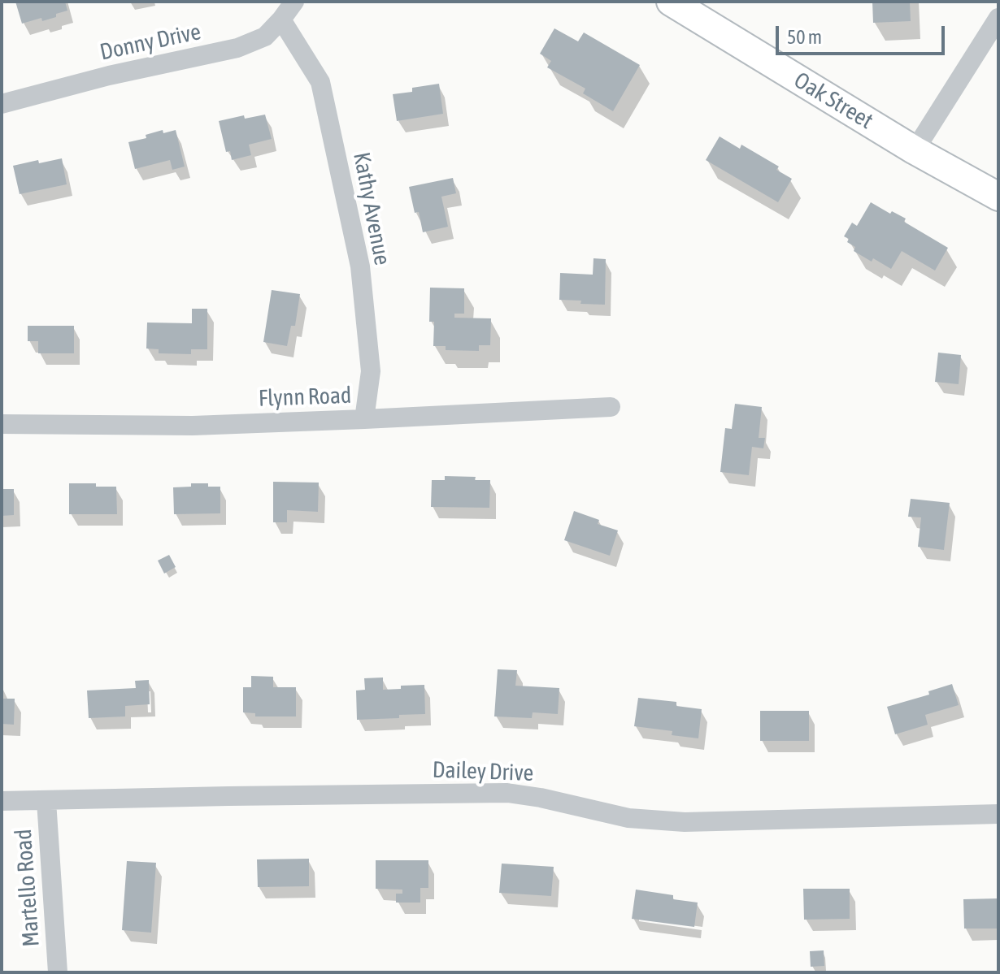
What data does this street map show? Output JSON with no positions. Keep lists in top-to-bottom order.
{
  "streets": {
    "main road": ["Oak Street"],
    "street": [
      "Donny Drive",
      "Kathy Avenue",
      "Flynn Road",
      "Dailey Drive",
      "Martello Road"
    ]
  },
  "crossings": [
    ["Donny Drive", "Kathy Avenue"],
    ["Kathy Avenue", "Flynn Road"],
    ["Dailey Drive", "Martello Road"]
  ],
  "scale_bar": "50 m"
}
